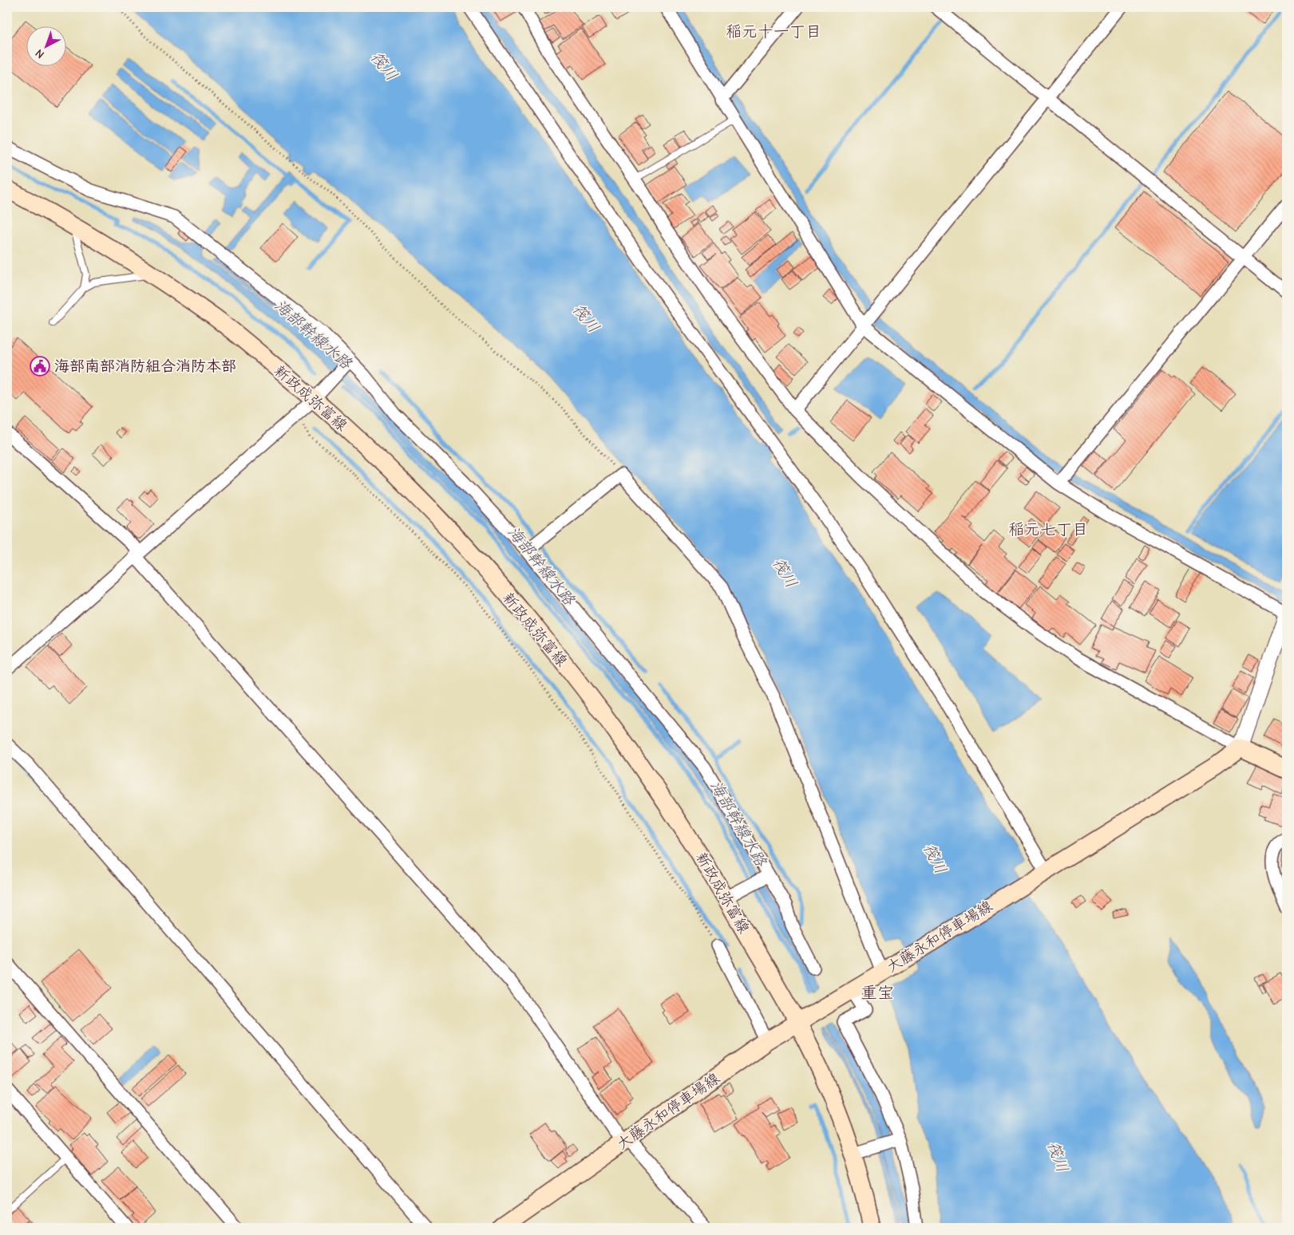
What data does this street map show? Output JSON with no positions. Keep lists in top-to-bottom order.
{
  "streets": {
    "main road": ["新政成弥富線", "大藤永和停車場線"]
  },
  "crossings": [
    ["新政成弥富線", "大藤永和停車場線"]
  ],
  "districts": ["稲元十一丁目", "稲元七丁目", "重宝"],
  "water": ["筏川", "海部幹線水路"],
  "places": {
    "public building": ["海部南部消防組合消防本部"]
  },
  "north": "bottom left"
}
